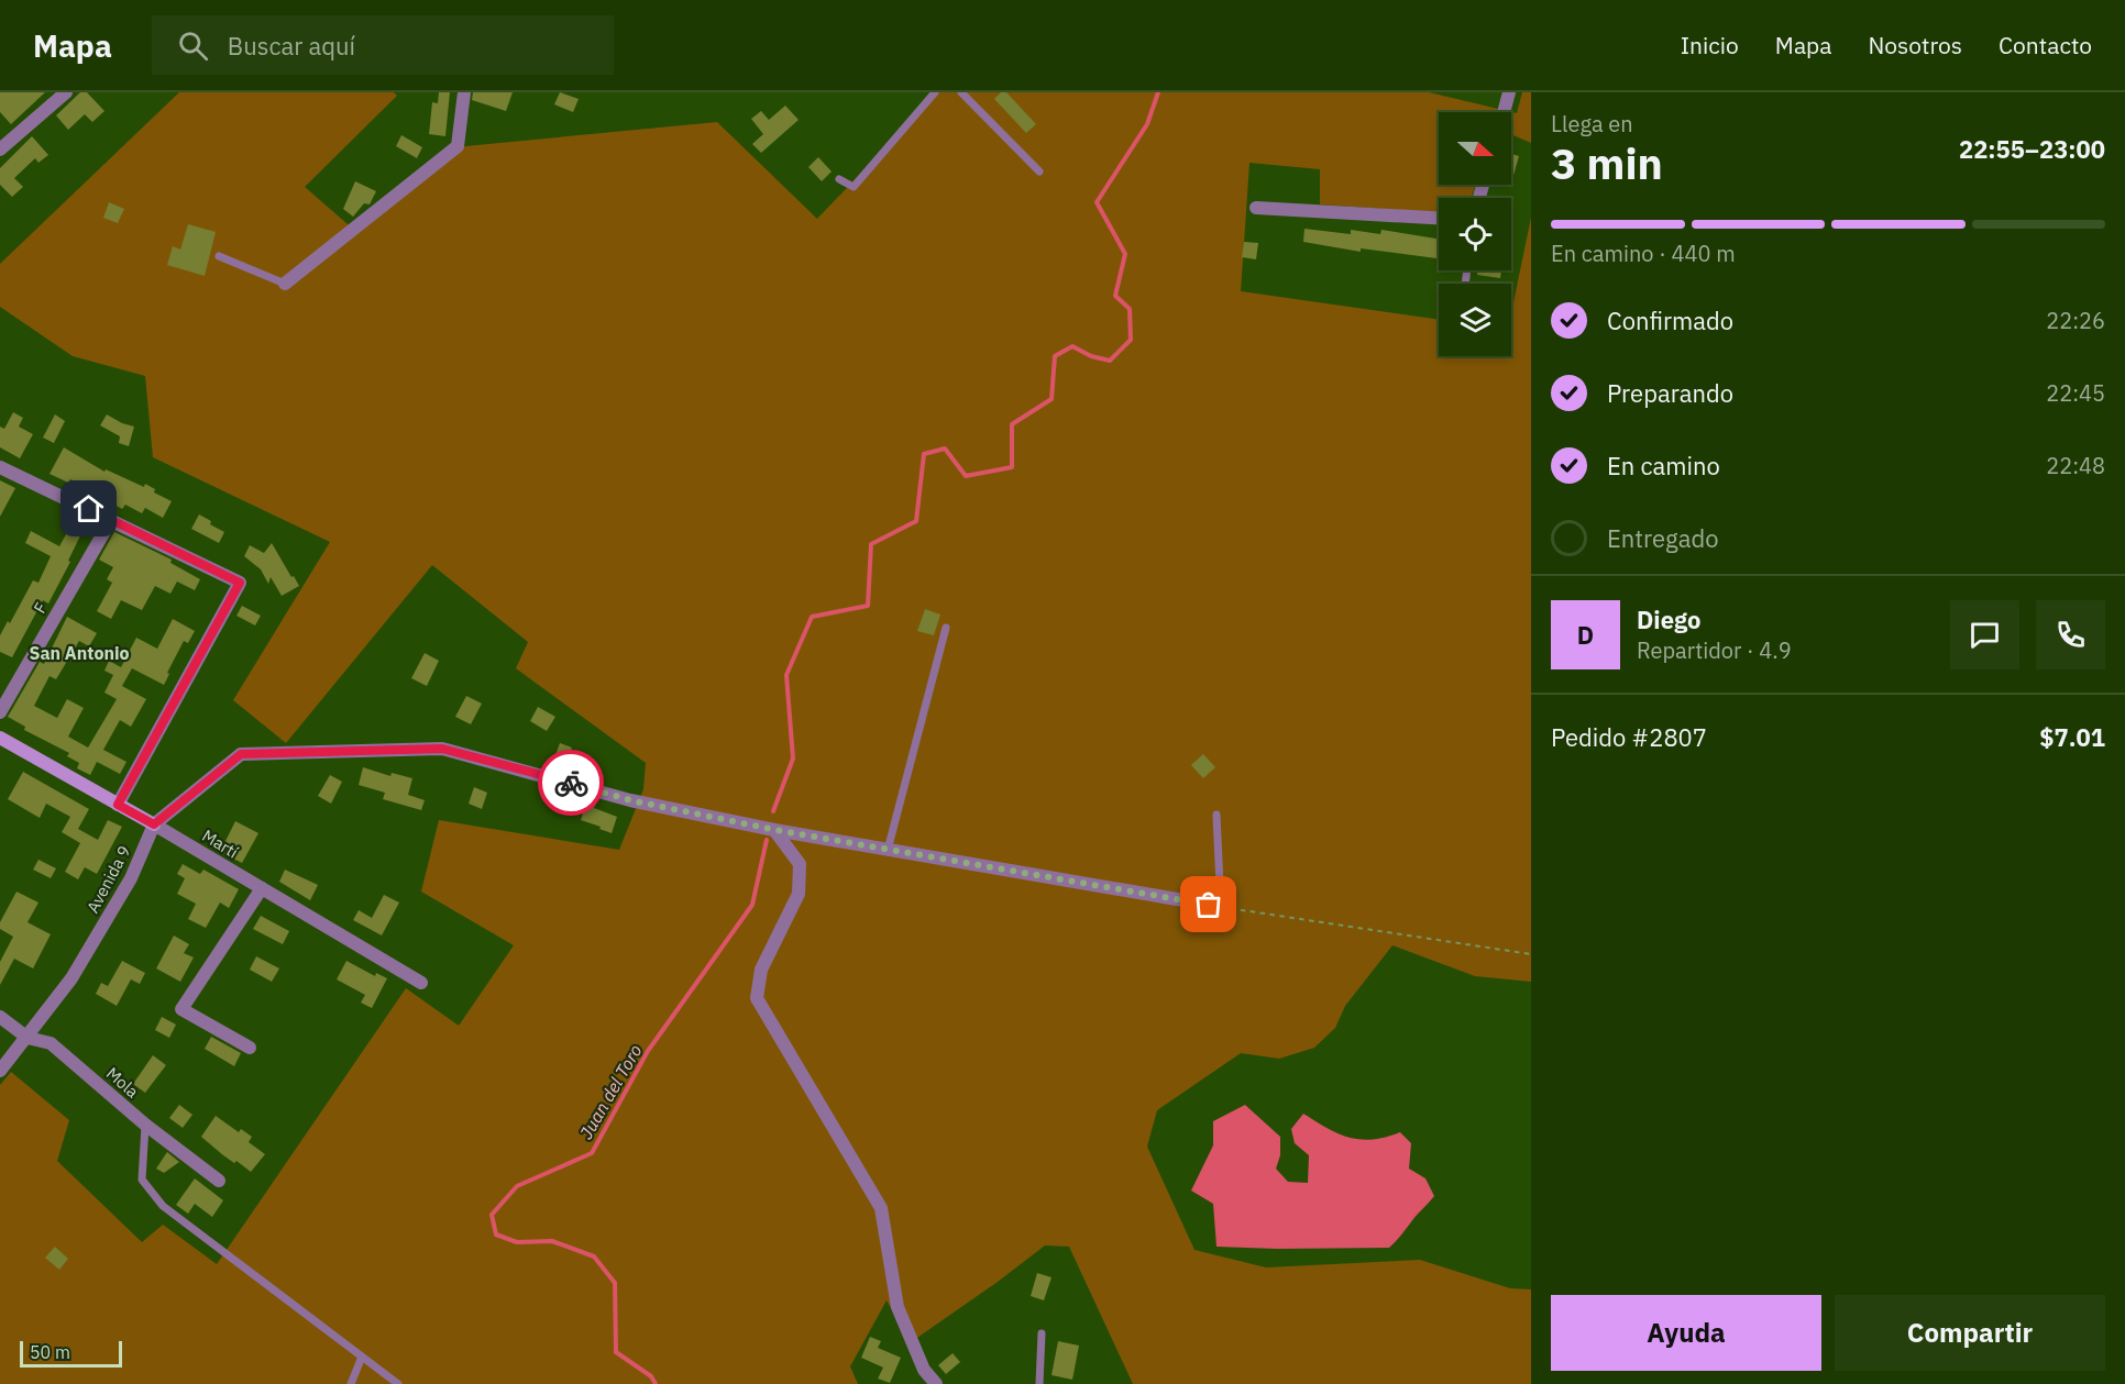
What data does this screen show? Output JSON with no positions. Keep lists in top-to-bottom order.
{
  "streets": {
    "street": [
      "F",
      "Martí",
      "Avenida 9",
      "Mola"
    ]
  },
  "crossings": [
    ["Martí", "Avenida 9"],
    ["Avenida 9", "Mola"]
  ],
  "districts": ["San Antonio"],
  "water": ["Juan del Toro"],
  "scale_bar": "50 m",
  "north": "right",
  "page": {
    "header": "Mapa",
    "search": "Buscar aquí",
    "nav": [
      "Inicio",
      "Mapa",
      "Nosotros",
      "Contacto"
    ],
    "heading": ["3 min", "Llega en", "22:55–23:00"],
    "panel": [
      "Diego",
      "Repartidor · 4.9",
      "Pedido #2807",
      "$7.01"
    ],
    "bar": "En camino · 440 m",
    "list": [
      ["Confirmado", "22:26"],
      ["Preparando", "22:45"],
      ["En camino", "22:48"],
      "Entregado"
    ],
    "round": "D",
    "buttons": ["Ayuda", "Compartir"],
    "scale": "50 m"
  }
}
